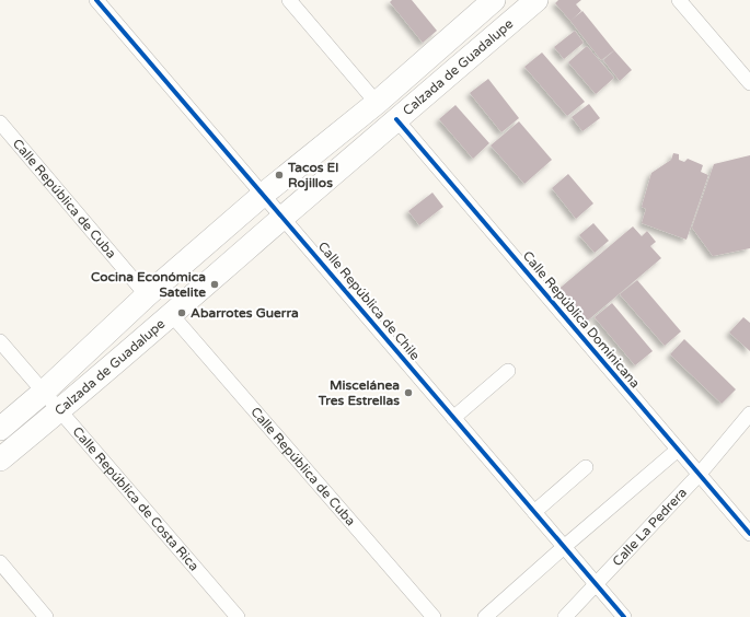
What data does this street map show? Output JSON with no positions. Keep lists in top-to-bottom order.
{
  "streets": {
    "main road": ["Calzada de Guadalupe"],
    "street": [
      "Calle República de Cuba",
      "Calle República de Chile",
      "Calle República Dominicana",
      "Calle República de Costa Rica",
      "Calle La Pedrera"
    ]
  },
  "crossings": [
    ["Calzada de Guadalupe", "Calle República de Cuba"],
    ["Calzada de Guadalupe", "Calle República de Chile"],
    ["Calzada de Guadalupe", "Calle República Dominicana"],
    ["Calzada de Guadalupe", "Calle República de Costa Rica"],
    ["Calle República de Chile", "Calle La Pedrera"],
    ["Calle República Dominicana", "Calle La Pedrera"]
  ],
  "places": [
    "Tacos El Rojillos",
    "Cocina Económica Satelite",
    "Abarrotes Guerra",
    "Miscelánea Tres Estrellas"
  ]
}
